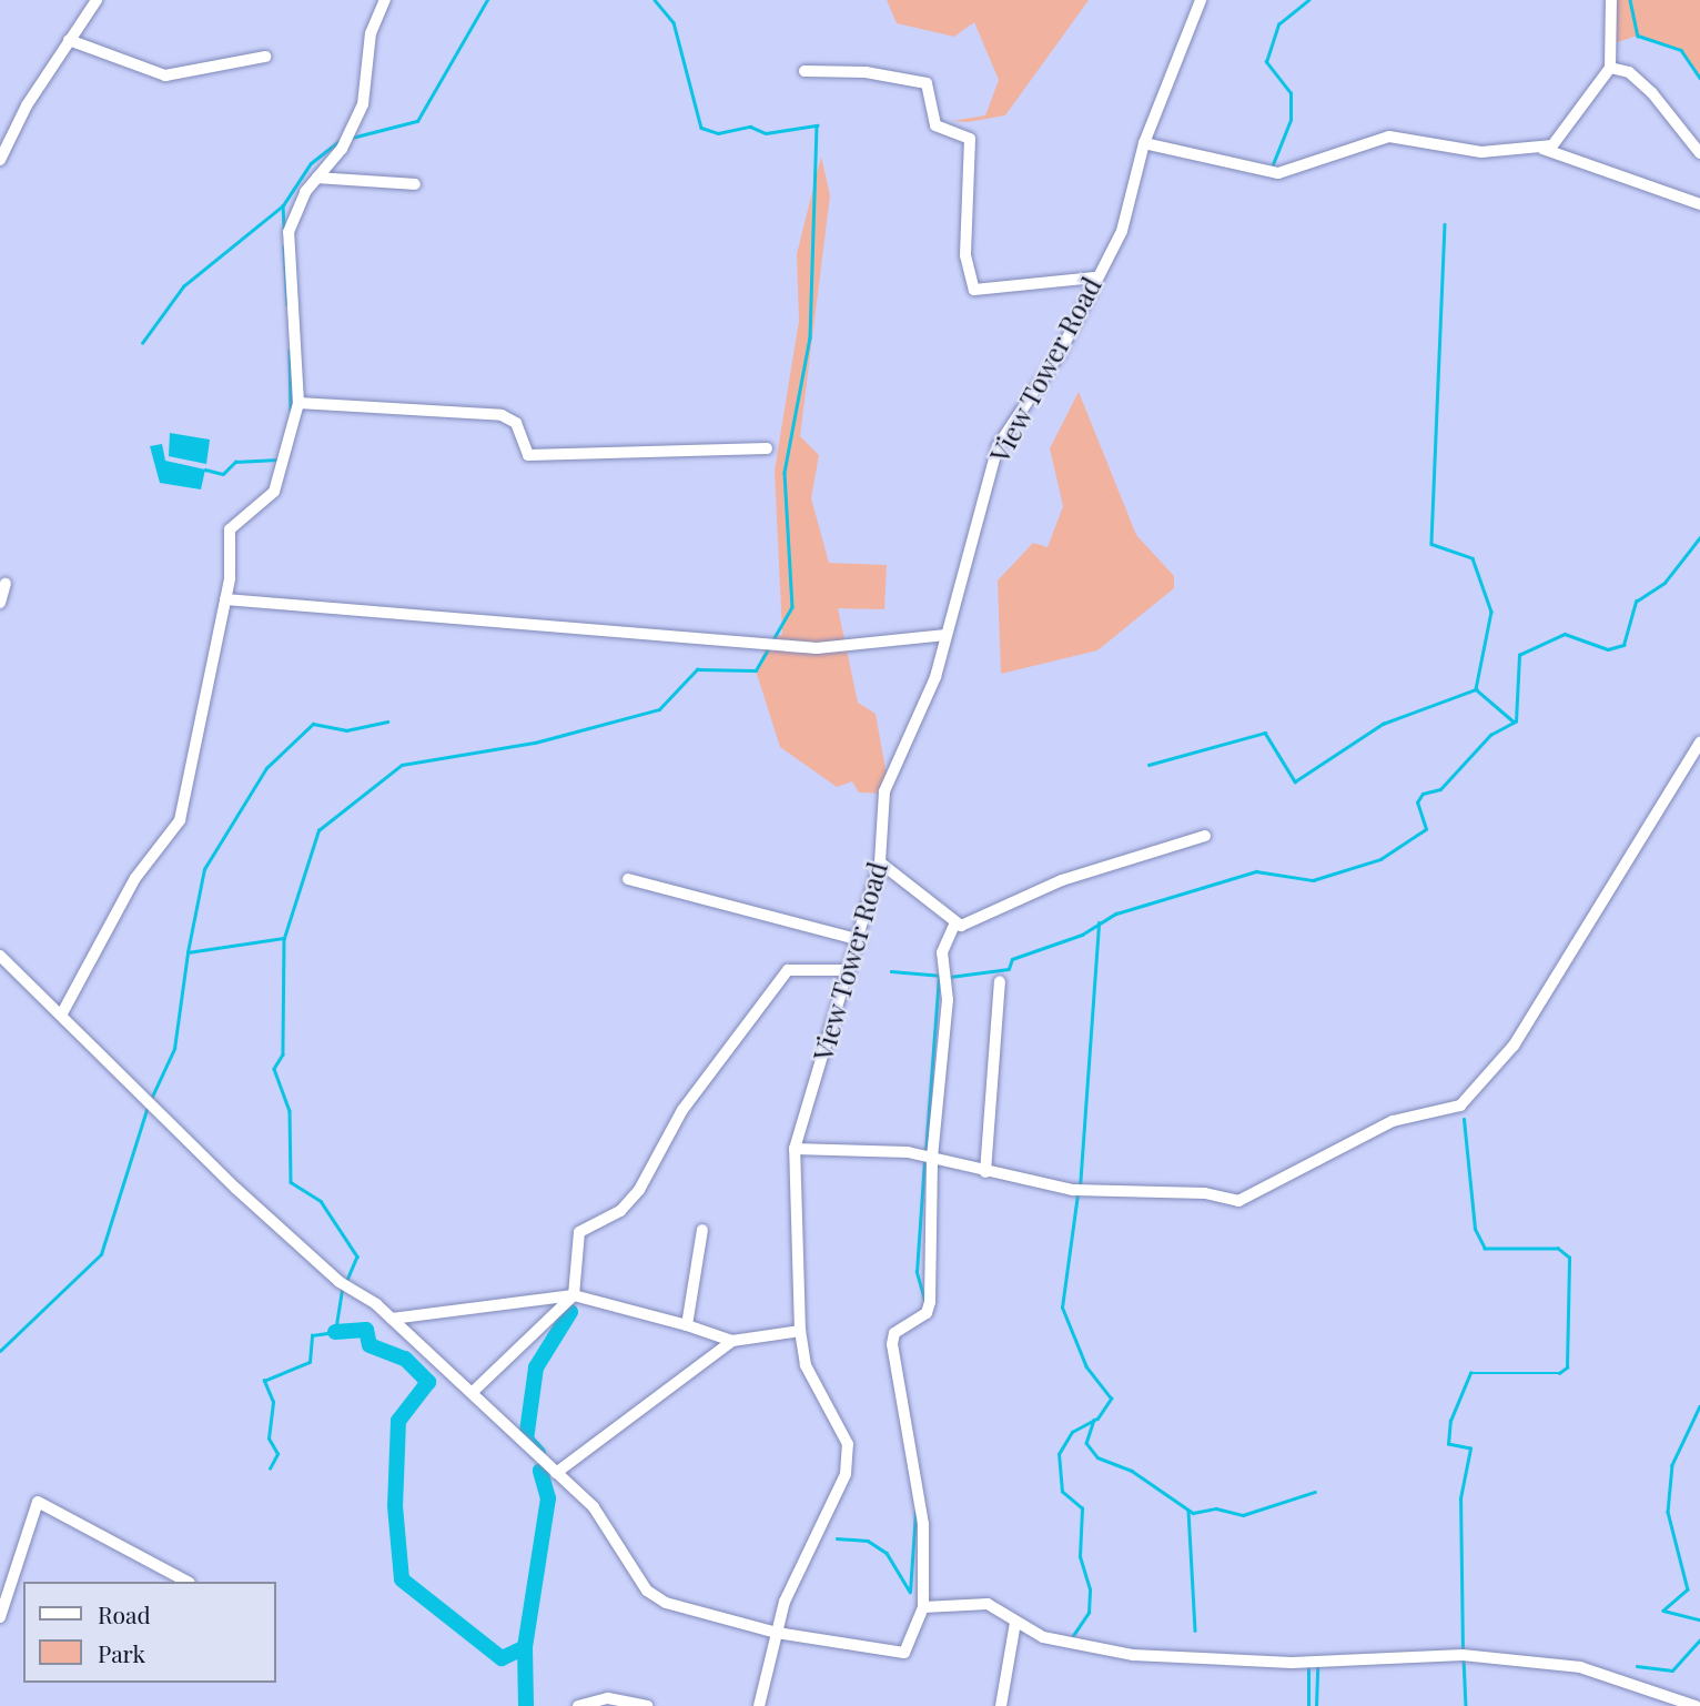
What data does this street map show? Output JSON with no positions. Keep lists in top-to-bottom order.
{
  "streets": {
    "street": ["View Tower Road"]
  },
  "legend": ["Road", "Park"]
}
